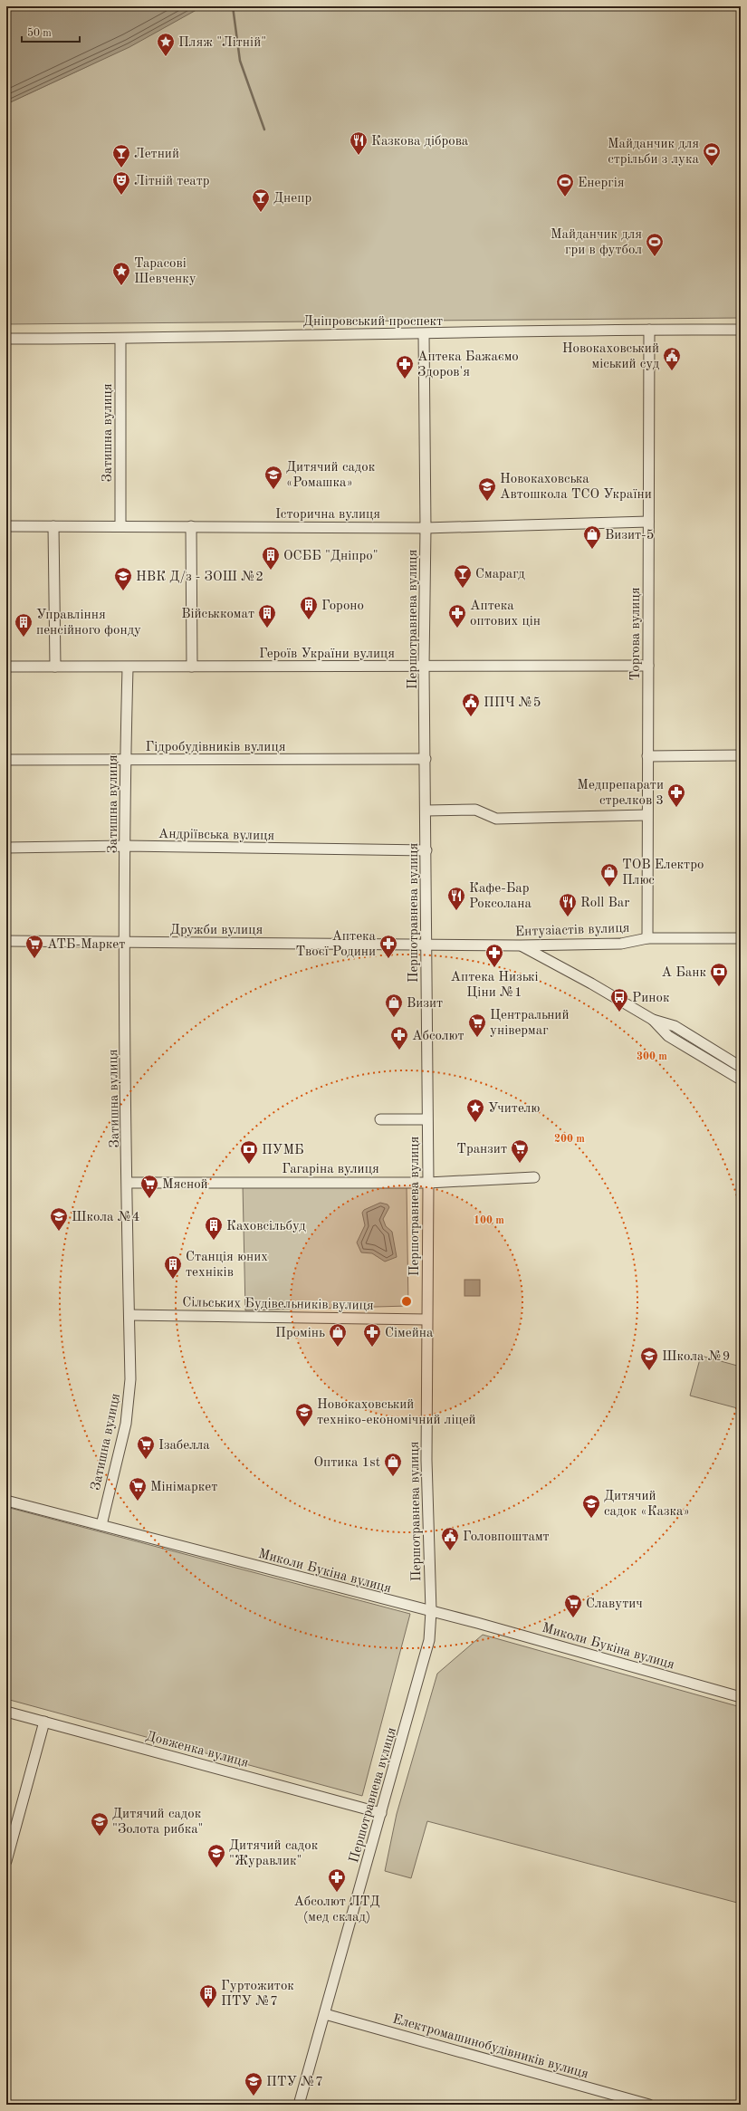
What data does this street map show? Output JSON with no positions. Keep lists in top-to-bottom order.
{
  "streets": {
    "street": [
      "Дніпровський проспект",
      "Затишна вулиця",
      "Історична вулиця",
      "Першотравнева вулиця",
      "Торгова вулиця",
      "Героїв України вулиця",
      "Гідробудівників вулиця",
      "Андріївська вулиця",
      "Дружби вулиця",
      "Ентузіастів вулиця",
      "Гагаріна вулиця",
      "Сільських Будівельників вулиця",
      "Миколи Букіна вулиця",
      "Довженка вулиця",
      "Електромашинобудівників вулиця"
    ]
  },
  "crossings": [
    ["Дніпровський проспект", "Затишна вулиця"],
    ["Дніпровський проспект", "Першотравнева вулиця"],
    ["Дніпровський проспект", "Торгова вулиця"],
    ["Затишна вулиця", "Історична вулиця"],
    ["Затишна вулиця", "Героїв України вулиця"],
    ["Затишна вулиця", "Гідробудівників вулиця"],
    ["Затишна вулиця", "Андріївська вулиця"],
    ["Затишна вулиця", "Дружби вулиця"],
    ["Затишна вулиця", "Гагаріна вулиця"],
    ["Затишна вулиця", "Сільських Будівельників вулиця"],
    ["Затишна вулиця", "Миколи Букіна вулиця"],
    ["Історична вулиця", "Першотравнева вулиця"],
    ["Історична вулиця", "Торгова вулиця"],
    ["Першотравнева вулиця", "Героїв України вулиця"],
    ["Першотравнева вулиця", "Гідробудівників вулиця"],
    ["Першотравнева вулиця", "Андріївська вулиця"],
    ["Першотравнева вулиця", "Дружби вулиця"],
    ["Першотравнева вулиця", "Ентузіастів вулиця"],
    ["Першотравнева вулиця", "Гагаріна вулиця"],
    ["Першотравнева вулиця", "Сільських Будівельників вулиця"],
    ["Першотравнева вулиця", "Миколи Букіна вулиця"],
    ["Першотравнева вулиця", "Довженка вулиця"],
    ["Першотравнева вулиця", "Електромашинобудівників вулиця"],
    ["Торгова вулиця", "Героїв України вулиця"],
    ["Торгова вулиця", "Ентузіастів вулиця"],
    ["Дружби вулиця", "Ентузіастів вулиця"]
  ],
  "places": {
    "place": ["Пляж \"Літній\"", "Тарасові Шевченку", "Учителю"],
    "restaurant": ["Казкова дiброва", "Кафе-Бар Роксолана", "Roll Bar"],
    "sports": ["Майданчик для стрільби з лука", "Енергія", "Майданчик для гри в футбол"],
    "bar": ["Летний", "Днепр", "Смарагд"],
    "theatre": ["Літній театр"],
    "public building": ["Новокаховський міський суд", "ППЧ №5", "Головпоштамт"],
    "pharmacy": [
      "Аптека Бажаємо Здоров'я",
      "Аптека оптових цін",
      "Медпрепарати стрелков 3",
      "Аптека Твоєї Родини",
      "Аптека Низькі Ціни №1",
      "Абсолют",
      "Сімейна",
      "Абсолют ЛТД (мед склад)"
    ],
    "school or university": [
      "Дитячий садок «Ромашка»",
      "Новокаховська Автошкола ТСО України",
      "НВК Д/з - ЗОШ №2",
      "Школа №4",
      "Школа №9",
      "Новокаховський техніко-економічний ліцей",
      "Дитячий садок «Казка»",
      "Дитячий садок \"Золота рибка\"",
      "Дитячий садок \"Журавлик\"",
      "ПТУ №7"
    ],
    "shop": [
      "Визит-5",
      "ТОВ Електро Плюс",
      "Визит",
      "Промiнь",
      "Оптика 1st"
    ],
    "building": [
      "ОСББ \"Днiпро\"",
      "Гороно",
      "Військкомат",
      "Управління пенсійного фонду",
      "Каховсільбуд",
      "Станція юних техніків",
      "Гуртожиток ПТУ №7"
    ],
    "supermarket": [
      "АТБ-Маркет",
      "Центральний універмаг",
      "Транзит",
      "Мясной",
      "Ізабелла",
      "Мінімаркет",
      "Славутич"
    ],
    "bank": ["А Банк", "ПУМБ"],
    "bus stop": ["Ринок"]
  },
  "scale_bar": "50 m",
  "rings": ["300 m", "200 m", "100 m"]
}
